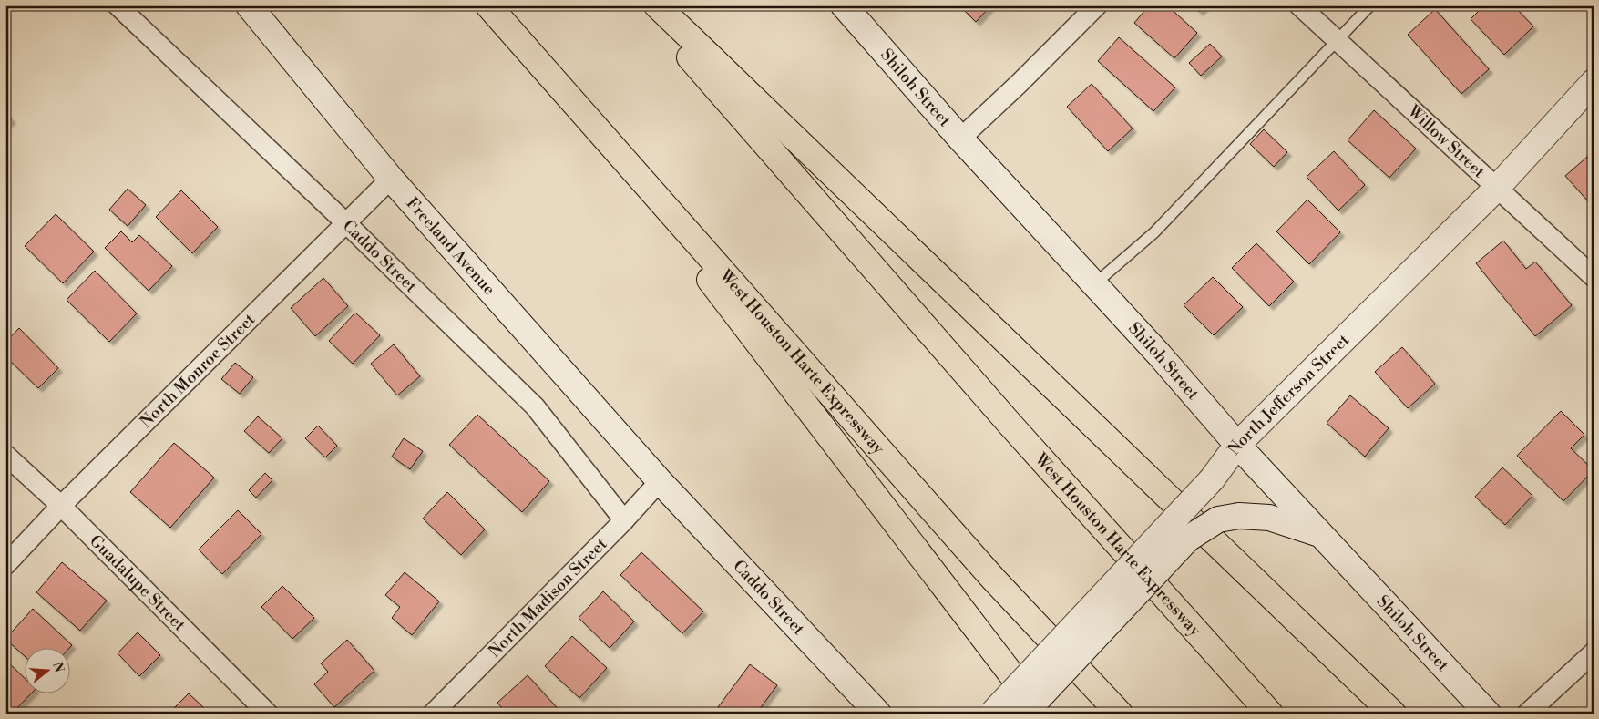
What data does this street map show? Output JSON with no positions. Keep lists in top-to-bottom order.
{
  "streets": {
    "highway": ["West Houston Harte Expressway"],
    "main road": [
      "Shiloh Street",
      "Freeland Avenue",
      "Caddo Street",
      "North Jefferson Street"
    ],
    "street": [
      "Willow Street",
      "North Monroe Street",
      "Guadalupe Street",
      "North Madison Street"
    ]
  },
  "crossings": [
    ["Shiloh Street", "North Jefferson Street"],
    ["Willow Street", "North Jefferson Street"],
    ["Freeland Avenue", "Caddo Street"],
    ["Freeland Avenue", "North Monroe Street"],
    ["Freeland Avenue", "North Madison Street"],
    ["Caddo Street", "North Monroe Street"],
    ["Caddo Street", "North Madison Street"],
    ["North Monroe Street", "Guadalupe Street"]
  ],
  "north": "right"
}
